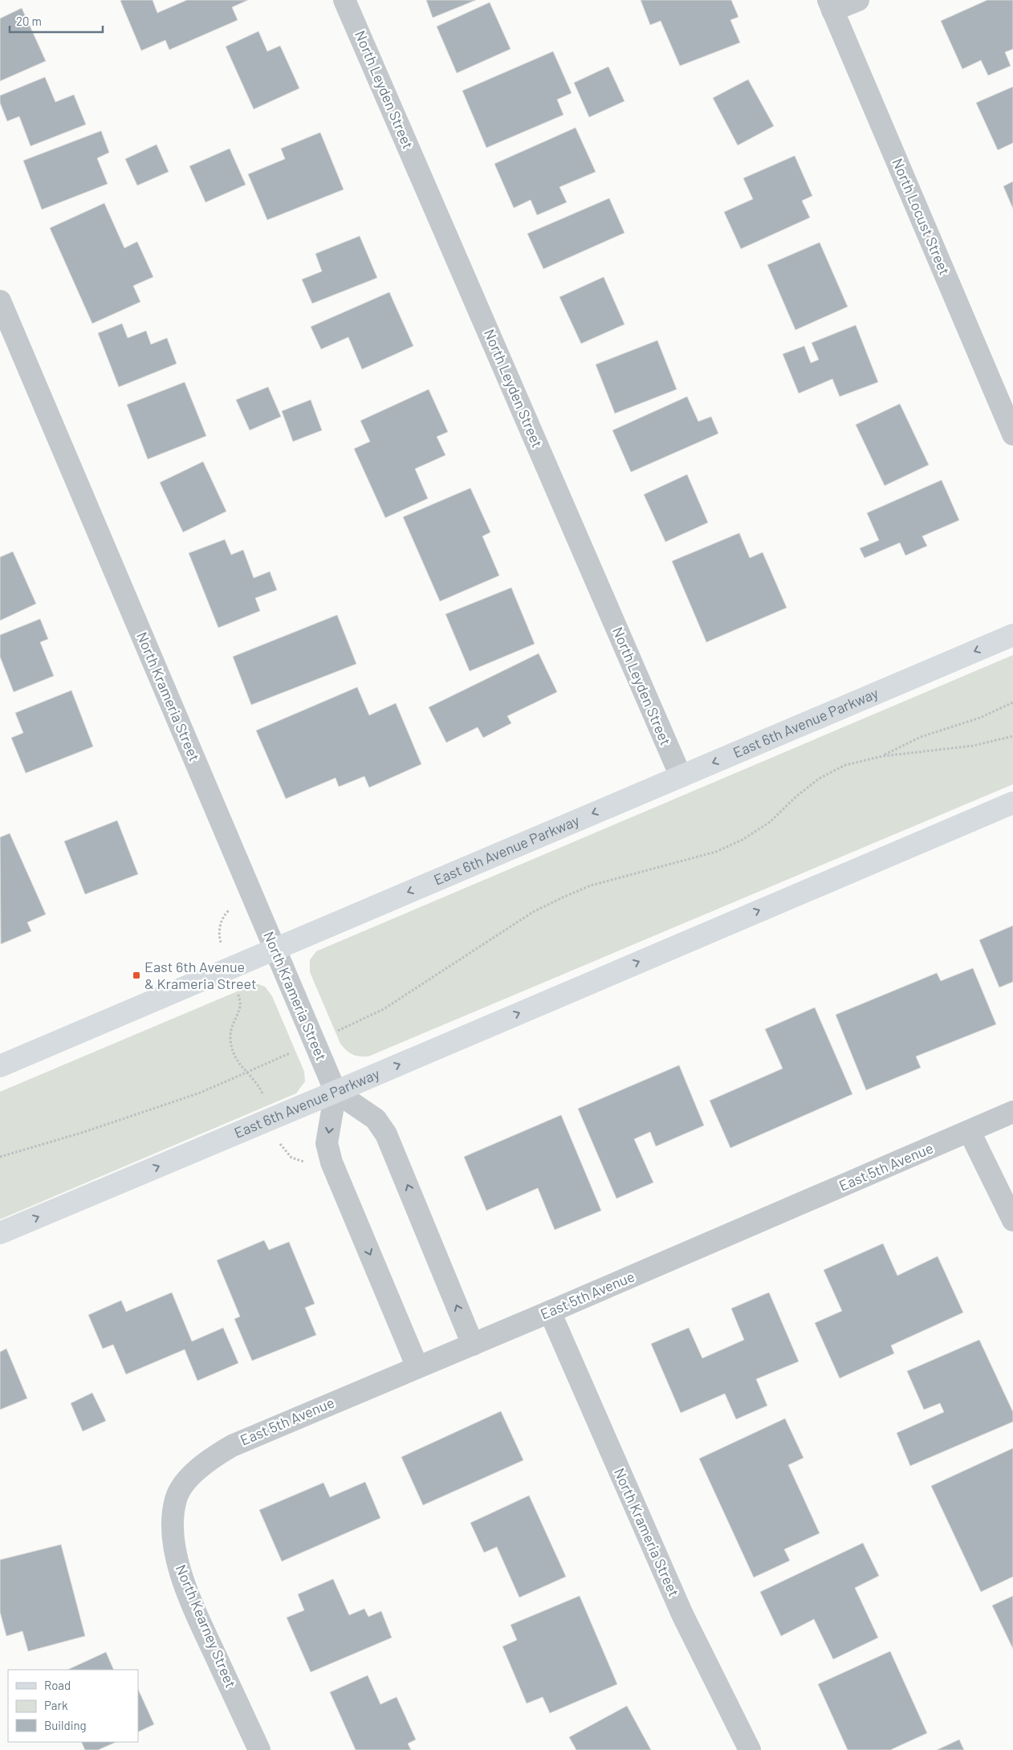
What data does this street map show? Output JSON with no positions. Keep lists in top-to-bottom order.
{
  "streets": {
    "main road": ["East 6th Avenue Parkway"],
    "street": [
      "North Leyden Street",
      "North Locust Street",
      "North Krameria Street",
      "East 5th Avenue",
      "North Kearney Street"
    ]
  },
  "crossings": [
    ["North Leyden Street", "East 6th Avenue Parkway"],
    ["North Krameria Street", "East 6th Avenue Parkway"],
    ["North Krameria Street", "East 5th Avenue"],
    ["East 5th Avenue", "North Kearney Street"]
  ],
  "places": {
    "transit": ["East 6th Avenue & Krameria Street"]
  },
  "legend": ["Road", "Park", "Building"],
  "scale_bar": "20 m"
}
